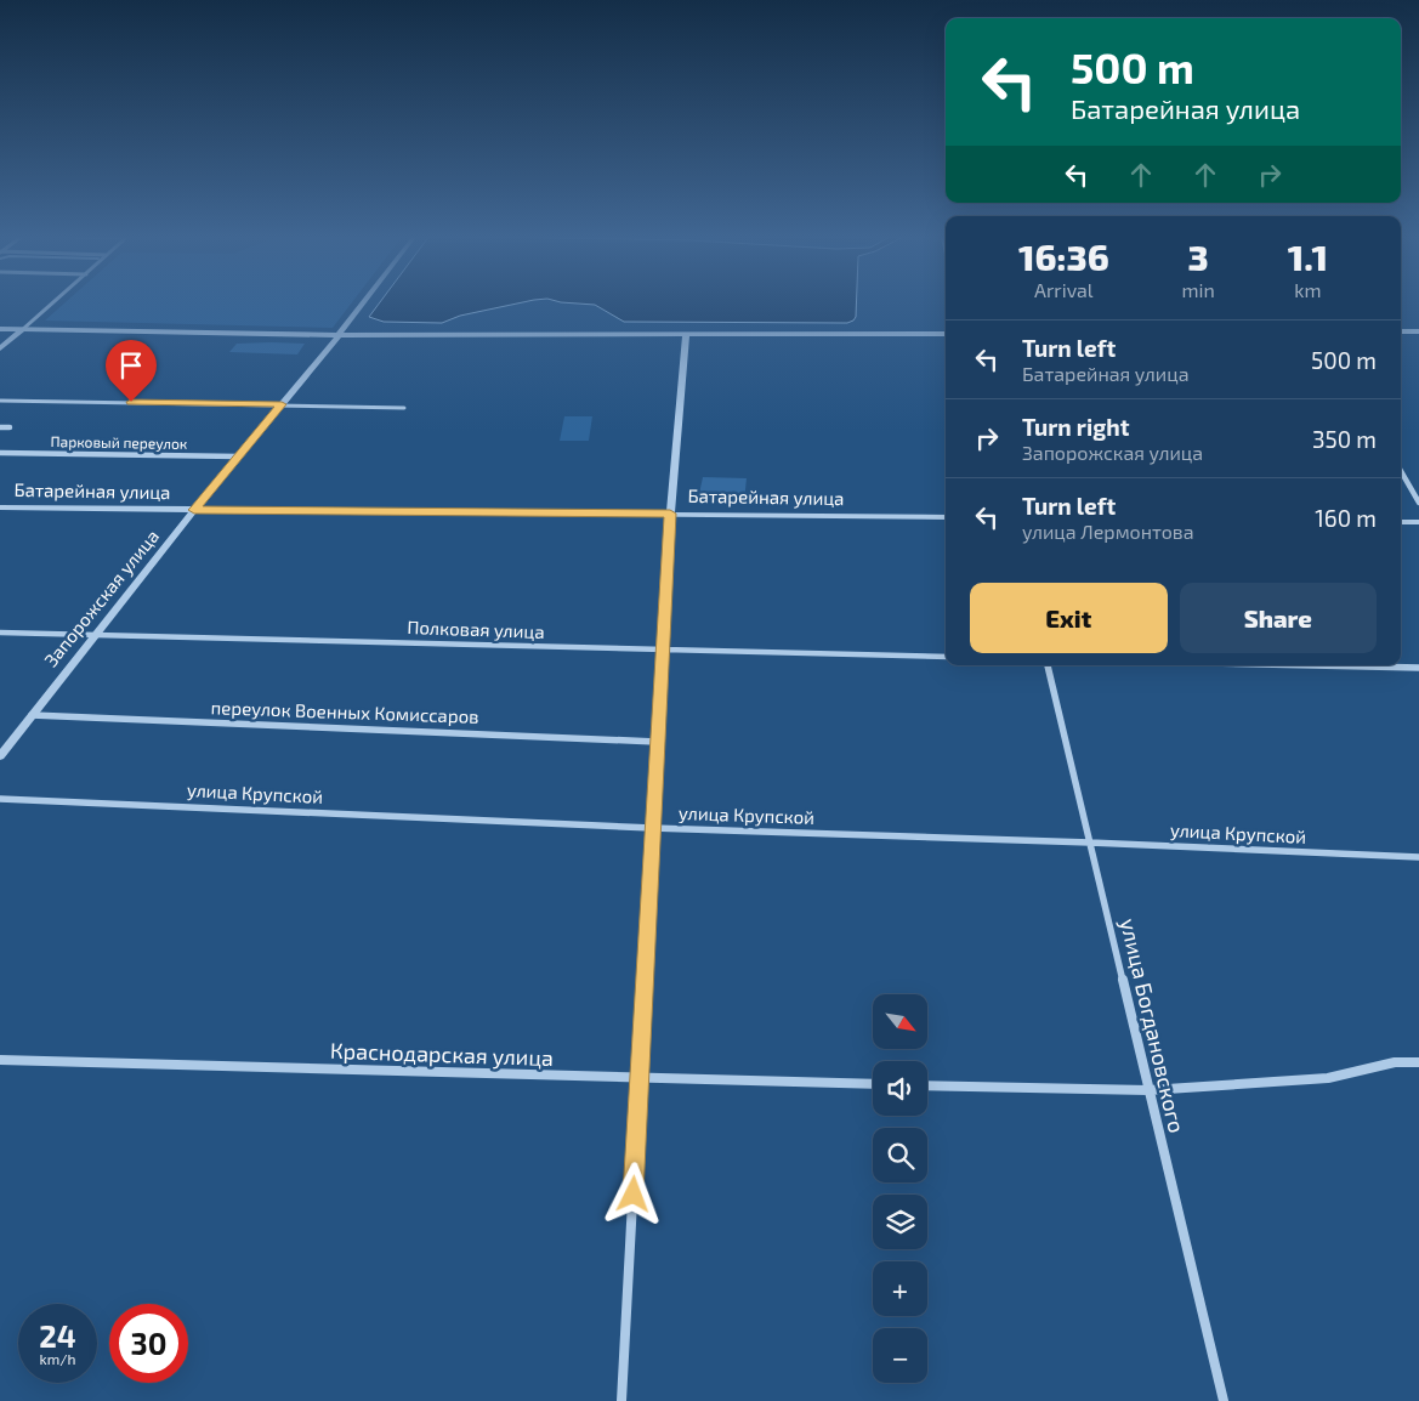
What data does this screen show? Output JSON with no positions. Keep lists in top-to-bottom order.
{
  "streets": {
    "street": [
      "Парковый переулок",
      "Батарейная улица",
      "Запорожская улица",
      "Полковая улица",
      "переулок Военных Комиссаров",
      "улица Крупской",
      "улица Богдановского",
      "Краснодарская улица"
    ]
  },
  "crossings": [
    ["Парковый переулок", "Запорожская улица"],
    ["Батарейная улица", "Запорожская улица"],
    ["Запорожская улица", "Полковая улица"],
    ["Запорожская улица", "переулок Военных Комиссаров"],
    ["улица Крупской", "улица Богдановского"]
  ],
  "north": "bottom right",
  "page": {
    "turn": ["500 m", "Батарейная улица"],
    "eta": [
      "16:36",
      "Arrival",
      "3",
      "min",
      "1.1",
      "km"
    ],
    "list": [
      {
        "name": "Turn left",
        "note": "Батарейная улица",
        "value": "500 m"
      },
      {
        "name": "Turn right",
        "note": "Запорожская улица",
        "value": "350 m"
      },
      {
        "name": "Turn left",
        "note": "улица Лермонтова",
        "value": "160 m"
      }
    ],
    "buttons": ["Exit", "Share"],
    "map_buttons": ["+", "−"],
    "speed": "24 km/h",
    "limit": "30"
  }
}
